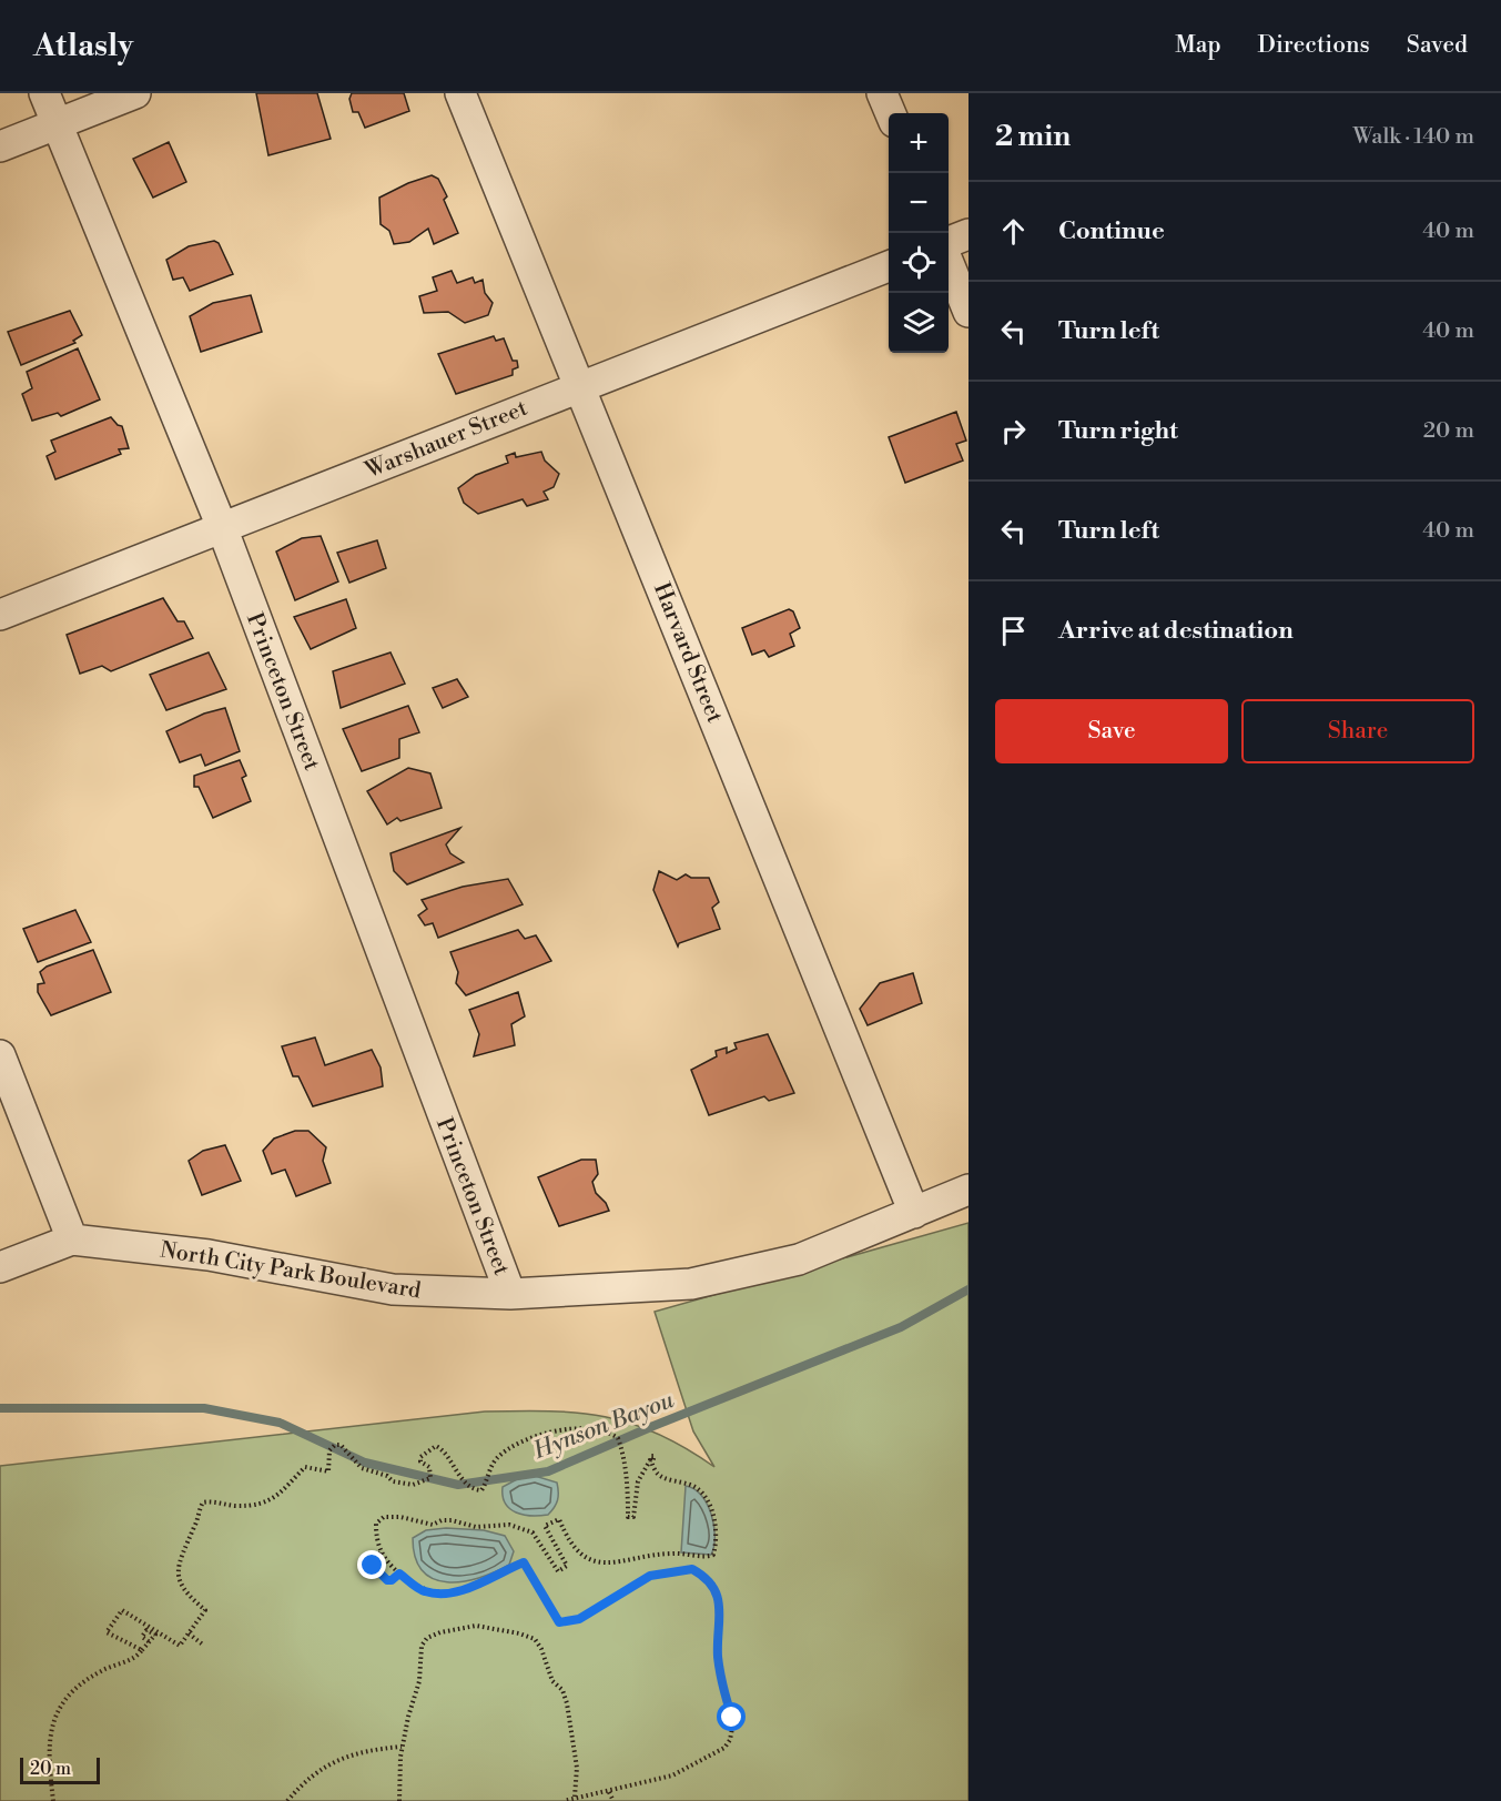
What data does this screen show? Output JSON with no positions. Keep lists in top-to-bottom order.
{
  "streets": {
    "street": [
      "Warshauer Street",
      "Harvard Street",
      "Princeton Street",
      "North City Park Boulevard"
    ]
  },
  "crossings": [
    ["Warshauer Street", "Harvard Street"],
    ["Warshauer Street", "Princeton Street"],
    ["Harvard Street", "North City Park Boulevard"],
    ["Princeton Street", "North City Park Boulevard"]
  ],
  "water": ["Hynson Bayou"],
  "scale_bar": "20 m",
  "page": {
    "header": "Atlasly",
    "nav": ["Map", "Directions", "Saved"],
    "heading": ["2 min", "Walk · 140 m"],
    "map_buttons": ["+", "−"],
    "list": [
      ["Continue", "40 m"],
      ["Turn left", "40 m"],
      ["Turn right", "20 m"],
      ["Turn left", "40 m"],
      "Arrive at destination"
    ],
    "buttons": ["Save", "Share"],
    "scale": "20 m"
  }
}
